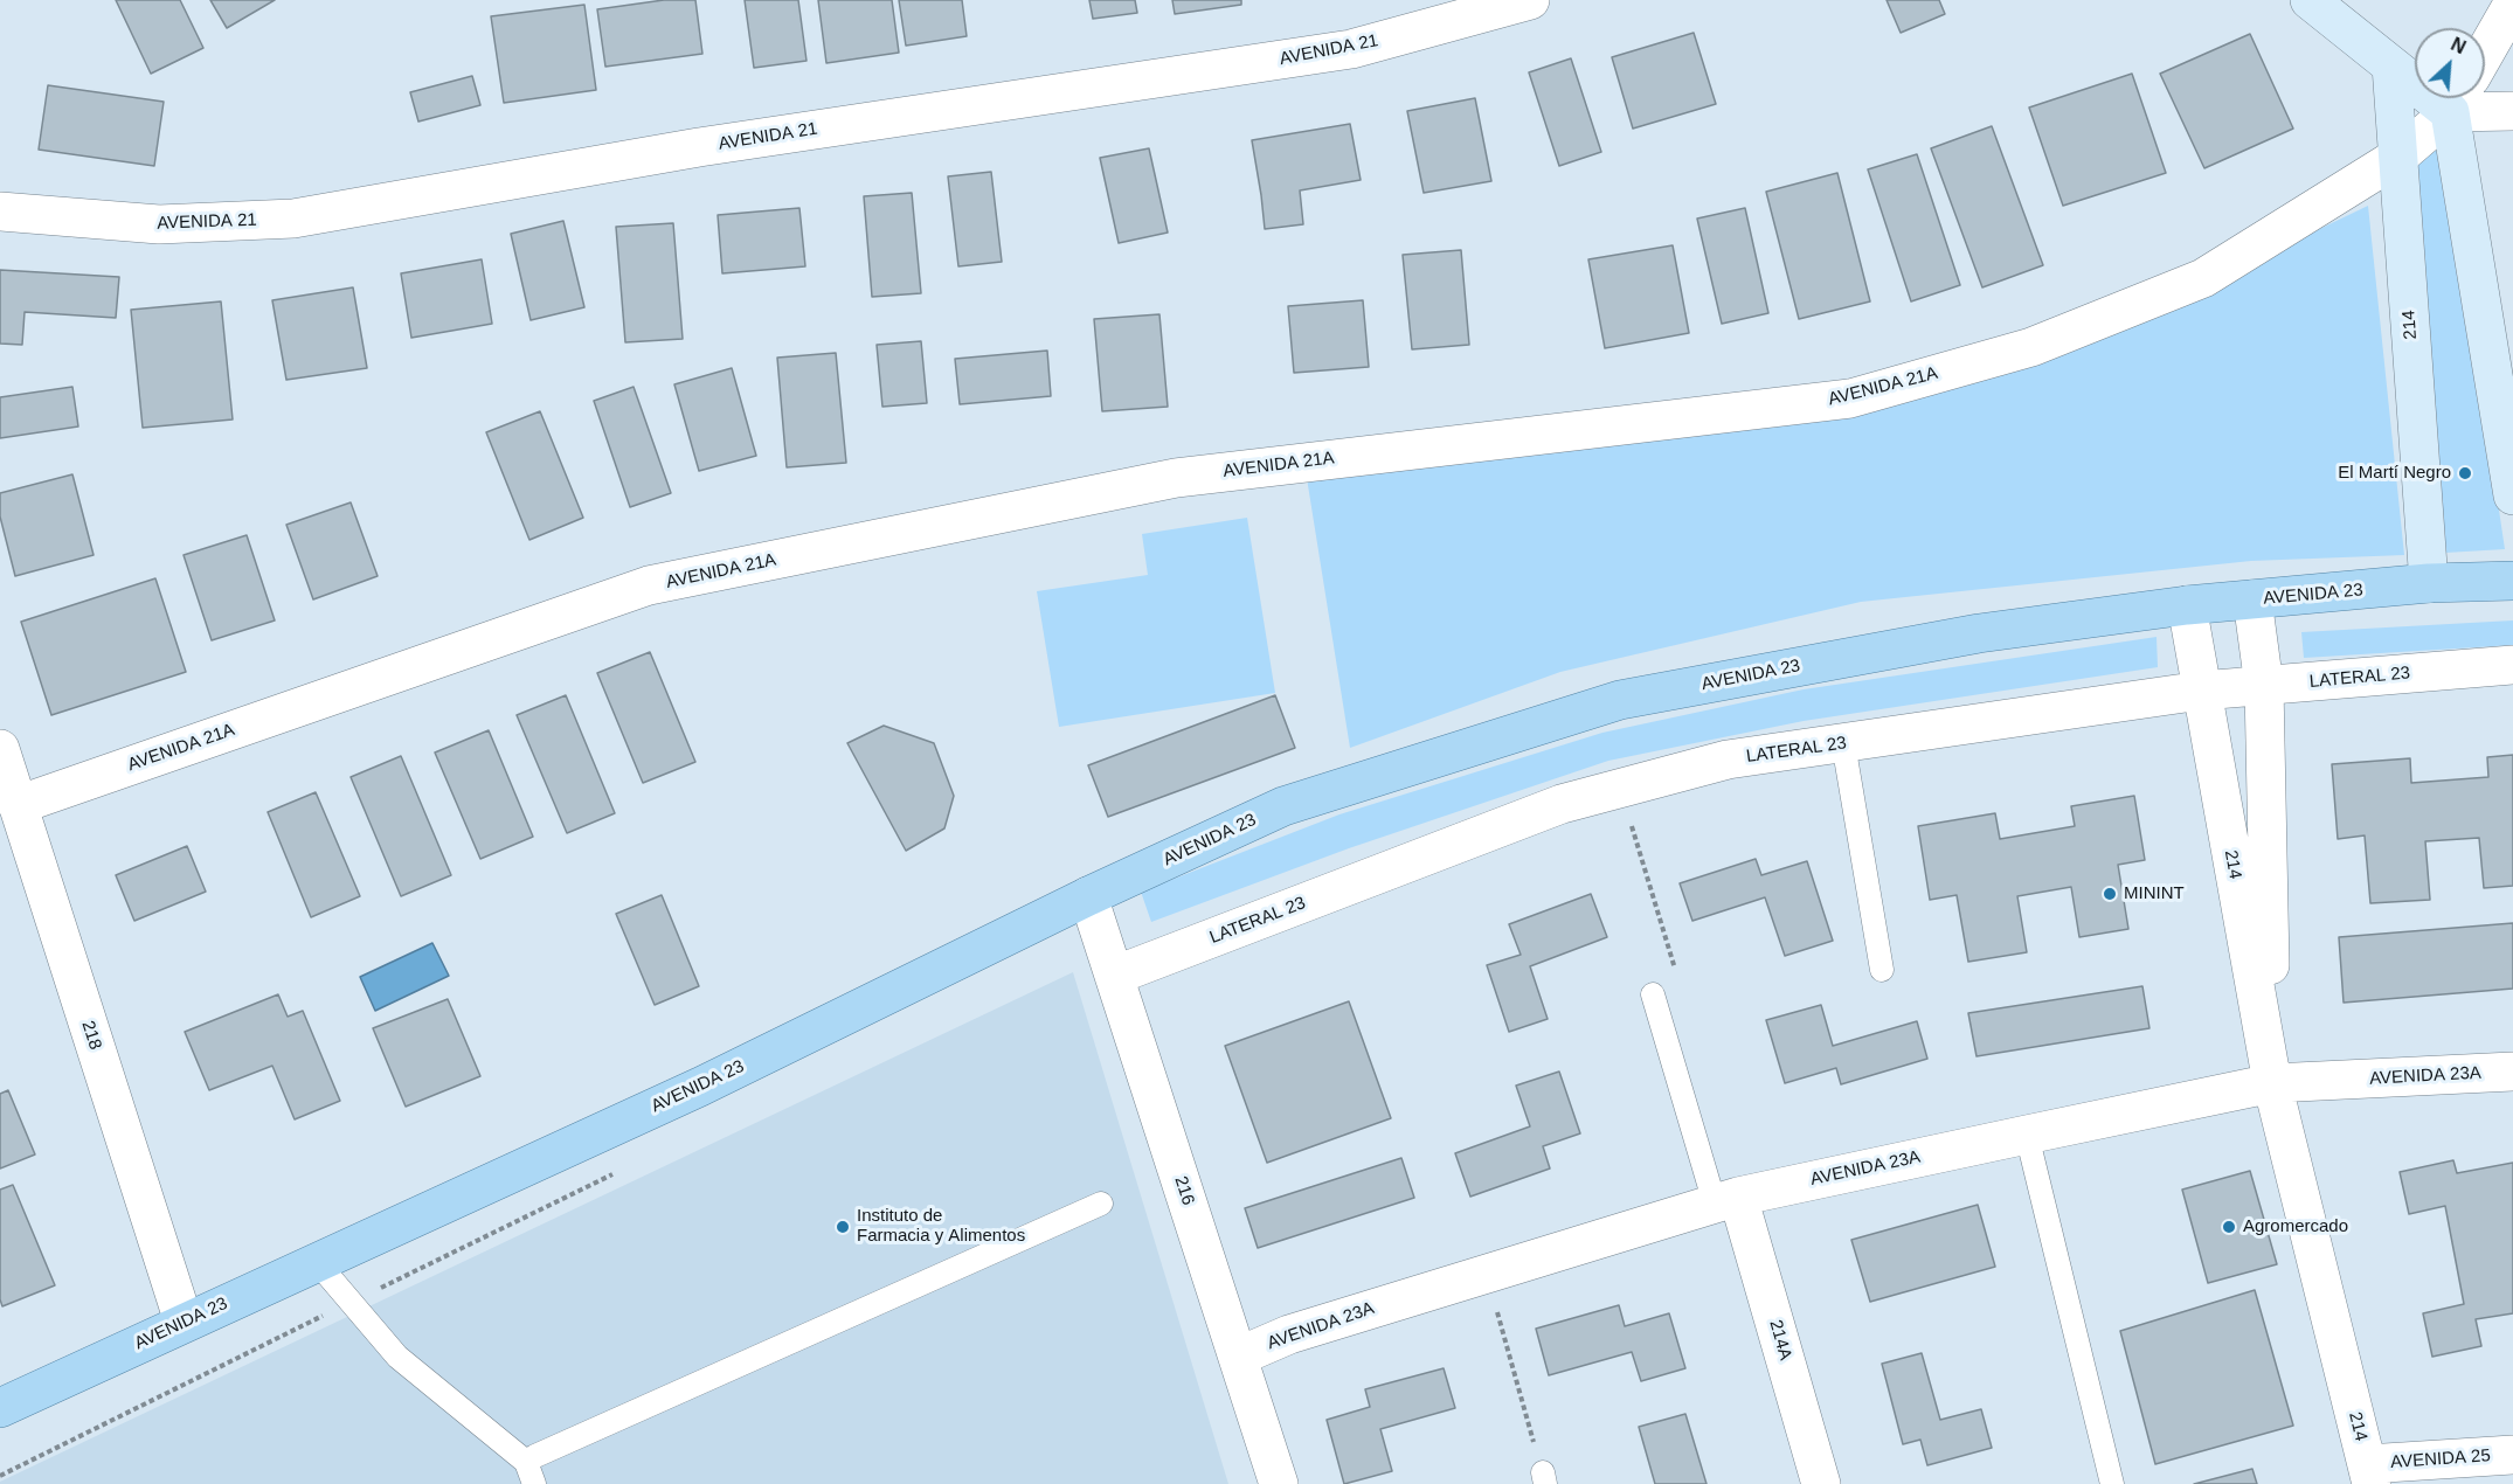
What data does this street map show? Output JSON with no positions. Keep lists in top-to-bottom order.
{
  "streets": {
    "main road": ["AVENIDA 23"],
    "street": [
      "AVENIDA 21",
      "214",
      "AVENIDA 21A",
      "LATERAL 23",
      "218",
      "AVENIDA 23A",
      "216",
      "214A",
      "AVENIDA 25"
    ]
  },
  "crossings": [
    ["214", "AVENIDA 21A"],
    ["214", "AVENIDA 23"],
    ["214", "LATERAL 23"],
    ["214", "AVENIDA 23A"],
    ["214", "AVENIDA 25"],
    ["AVENIDA 21A", "218"],
    ["AVENIDA 23", "218"],
    ["AVENIDA 23", "216"],
    ["LATERAL 23", "216"],
    ["AVENIDA 23A", "216"],
    ["AVENIDA 23A", "214A"]
  ],
  "places": [
    "El Martí Negro",
    "MININT",
    "Instituto de Farmacia y Alimentos",
    "Agromercado"
  ],
  "north": "top right"
}
